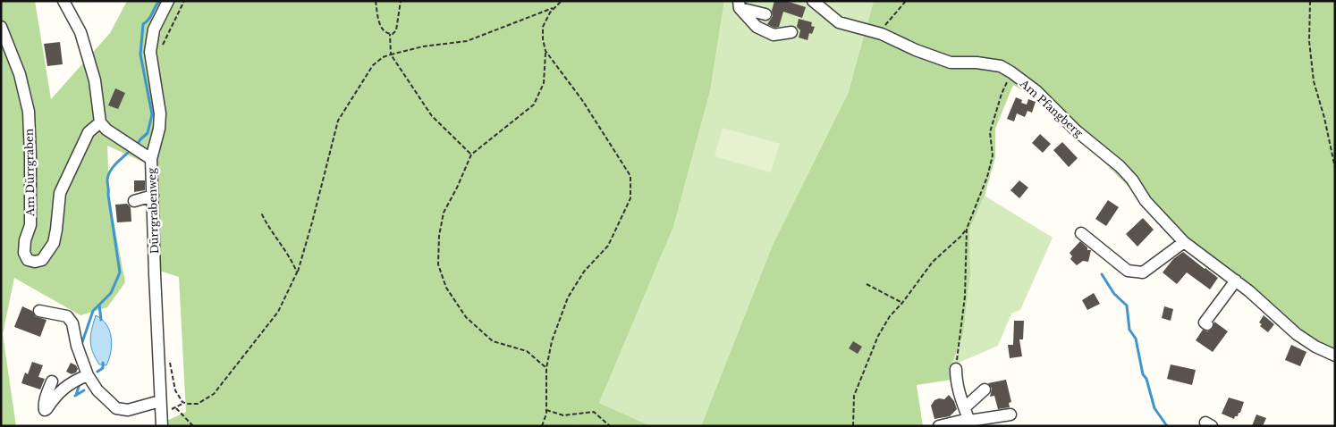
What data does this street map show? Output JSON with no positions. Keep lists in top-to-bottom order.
{
  "streets": {
    "street": ["Am Pfangberg", "Am Dürrgraben", "Dürrgrabenweg"]
  }
}
